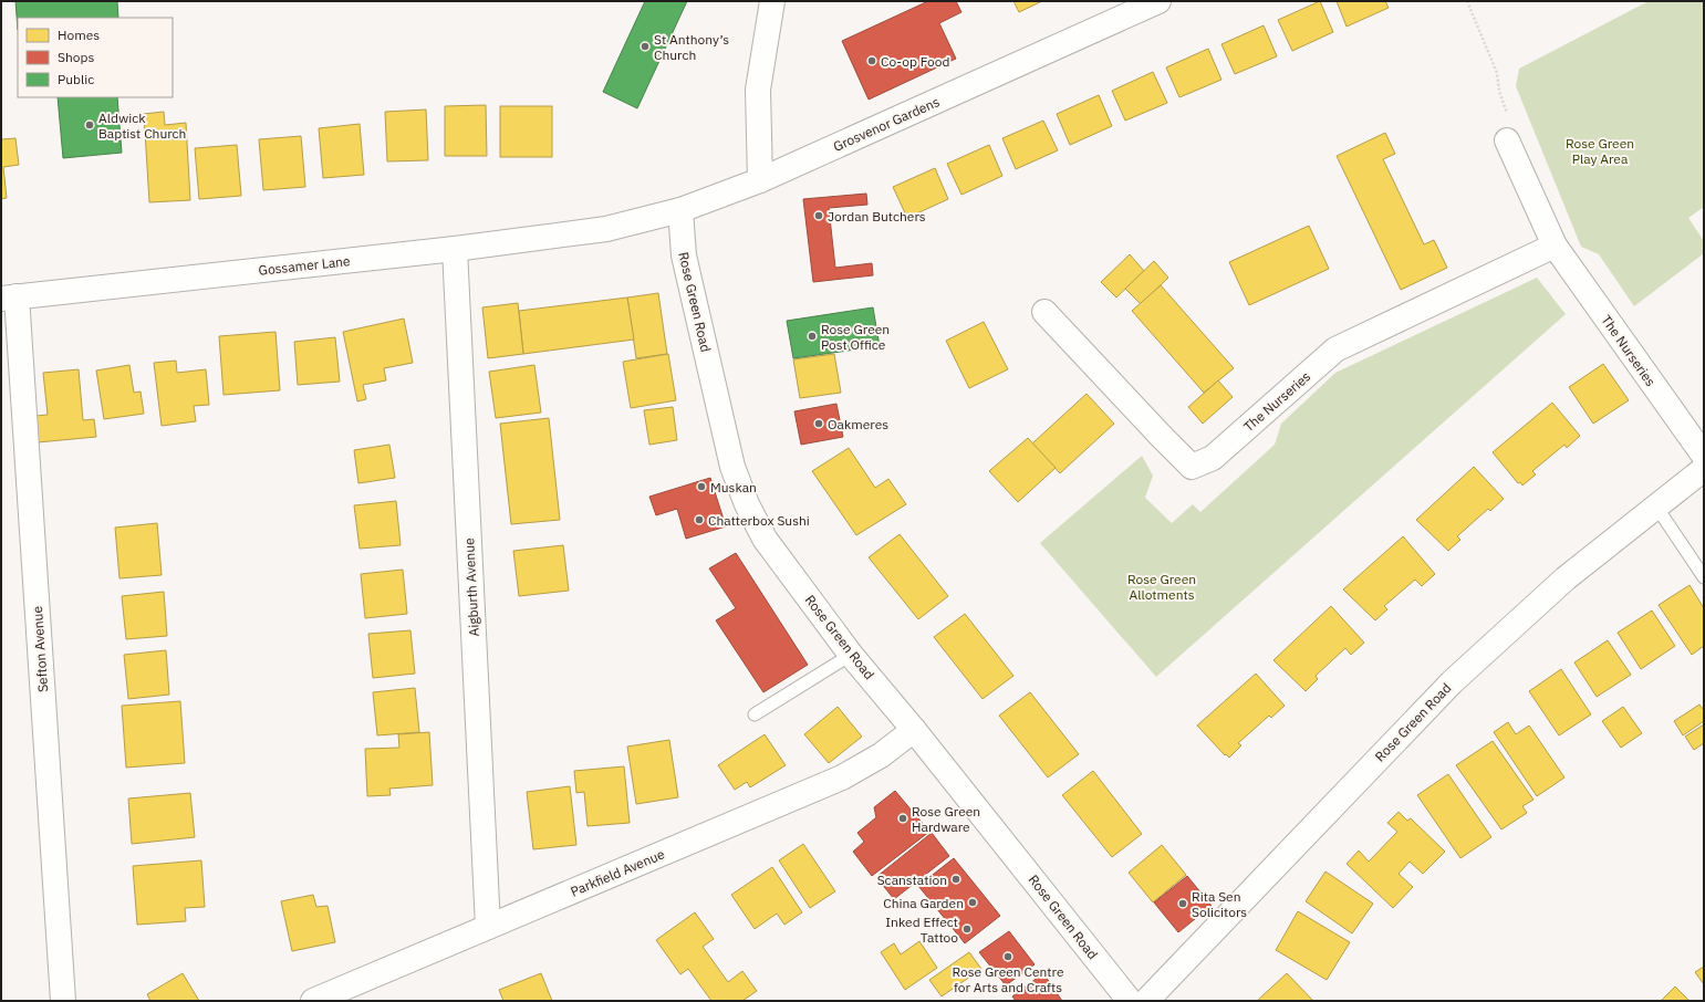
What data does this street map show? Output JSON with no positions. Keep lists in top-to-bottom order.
{
  "streets": {
    "street": [
      "Grosvenor Gardens",
      "Gossamer Lane",
      "Rose Green Road",
      "The Nurseries",
      "Aigburth Avenue",
      "Sefton Avenue",
      "Parkfield Avenue"
    ]
  },
  "crossings": [
    ["Grosvenor Gardens", "Gossamer Lane"],
    ["Grosvenor Gardens", "Rose Green Road"],
    ["Gossamer Lane", "Aigburth Avenue"],
    ["Gossamer Lane", "Sefton Avenue"],
    ["Rose Green Road", "Parkfield Avenue"],
    ["Aigburth Avenue", "Parkfield Avenue"]
  ],
  "parks": ["Rose Green Play Area", "Rose Green Allotments"],
  "places": [
    "St Anthony’s Church",
    "Co-op Food",
    "Aldwick Baptist Church",
    "Jordan Butchers",
    "Rose Green Post Office",
    "Oakmeres",
    "Muskan",
    "Chatterbox Sushi",
    "Rose Green Hardware",
    "Scanstation",
    "China Garden",
    "Rita Sen Solicitors",
    "Inked Effect Tattoo",
    "Rose Green Centre for Arts and Crafts"
  ],
  "legend": ["Homes", "Shops", "Public"]
}
